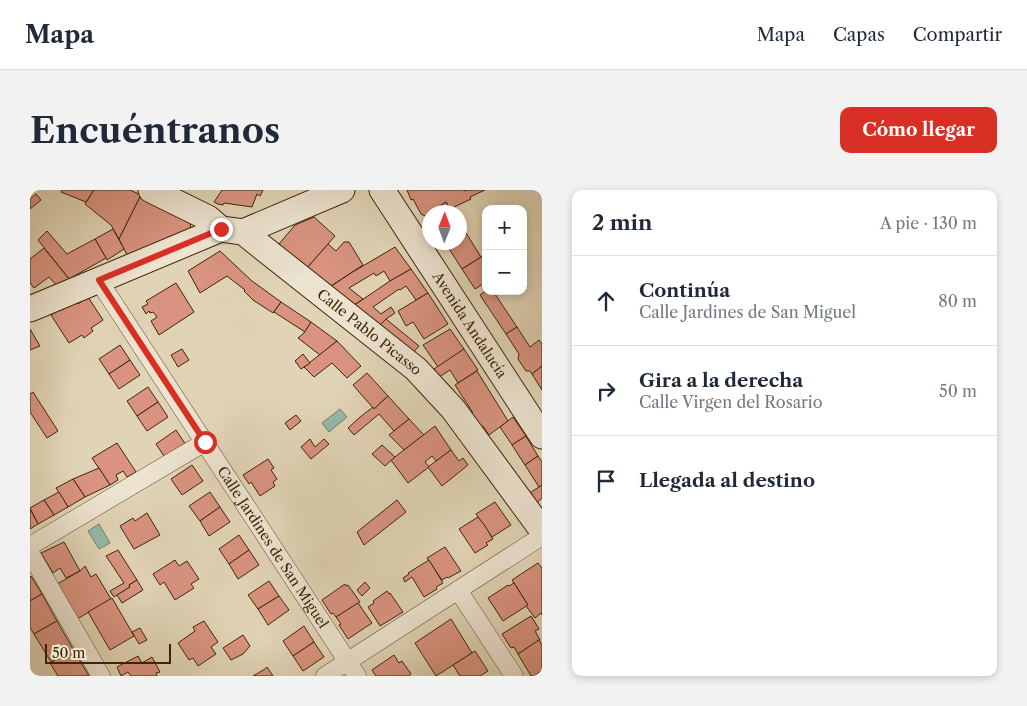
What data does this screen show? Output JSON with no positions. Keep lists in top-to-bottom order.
{
  "streets": {
    "street": ["Avenida Andalucía", "Calle Pablo Picasso", "Calle Jardines de San Miguel"]
  },
  "scale_bar": "50 m",
  "north": "top",
  "page": {
    "header": "Mapa",
    "nav": ["Mapa", "Capas", "Compartir"],
    "buttons": "Cómo llegar",
    "title": "Encuéntranos",
    "heading": ["2 min", "A pie · 130 m"],
    "map_buttons": ["+", "−"],
    "list": [
      ["Continúa", "Calle Jardines de San Miguel", "80 m"],
      ["Gira a la derecha", "Calle Virgen del Rosario", "50 m"],
      "Llegada al destino"
    ],
    "scale": "50 m"
  }
}
